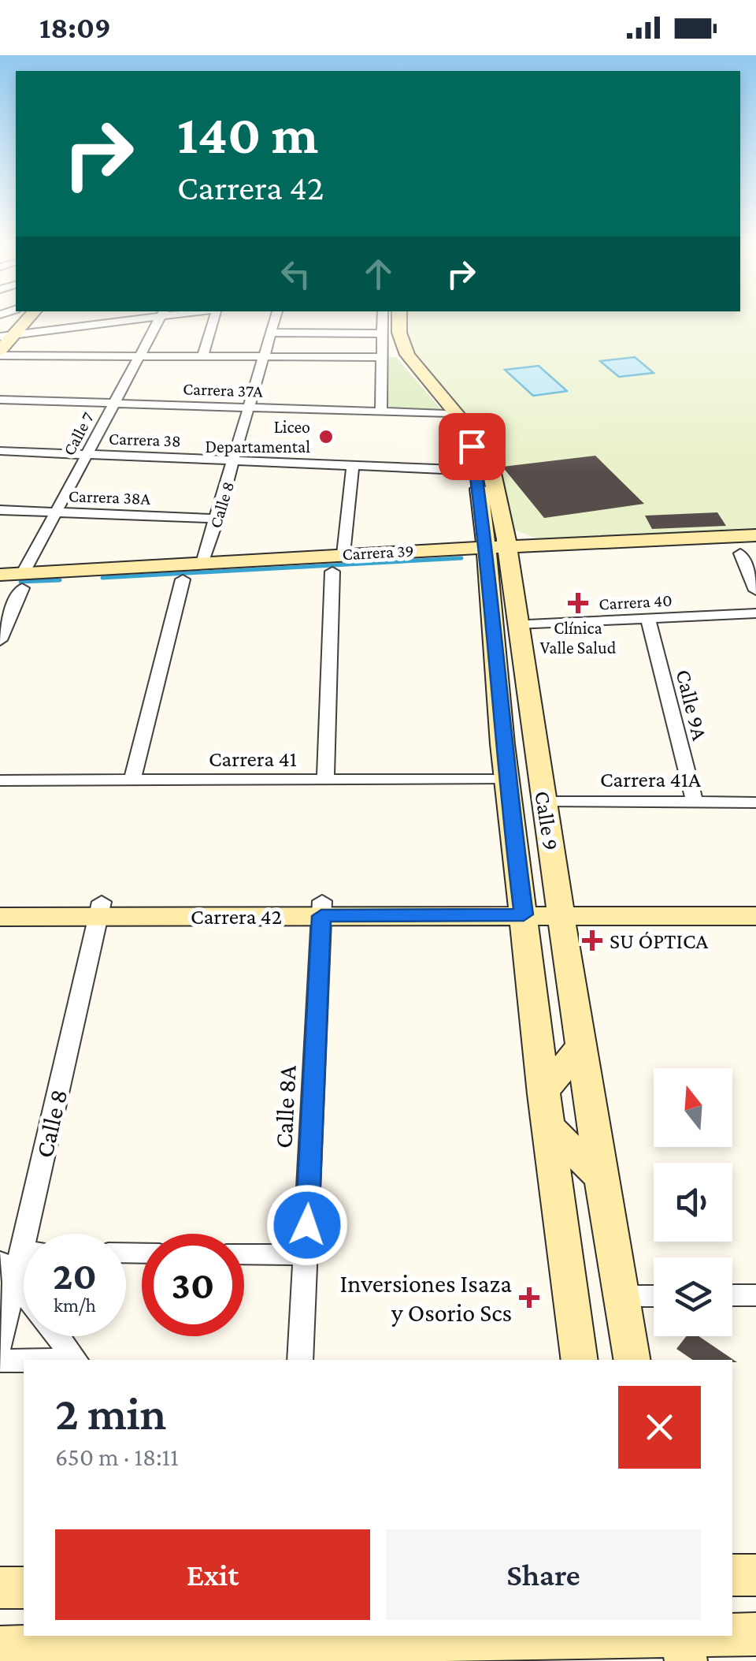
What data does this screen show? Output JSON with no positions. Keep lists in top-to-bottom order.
{
  "streets": {
    "main road": ["Carrera 39", "Calle 9", "Carrera 42"],
    "street": [
      "Carrera 37A",
      "Calle 7",
      "Carrera 38",
      "Carrera 38A",
      "Calle 8",
      "Carrera 40",
      "Calle 9A",
      "Carrera 41",
      "Carrera 41A",
      "Calle 8A"
    ]
  },
  "crossings": [
    ["Carrera 37A", "Calle 7"],
    ["Carrera 37A", "Calle 8"],
    ["Carrera 37A", "Calle 9"],
    ["Calle 7", "Carrera 38"],
    ["Calle 7", "Carrera 38A"],
    ["Calle 7", "Carrera 39"],
    ["Carrera 38", "Calle 8"],
    ["Carrera 38", "Calle 9"],
    ["Carrera 38A", "Calle 8"],
    ["Calle 8", "Carrera 39"],
    ["Calle 8", "Carrera 42"],
    ["Carrera 39", "Calle 9"],
    ["Carrera 40", "Calle 9A"],
    ["Carrera 40", "Calle 9"],
    ["Calle 9A", "Carrera 41A"],
    ["Carrera 41", "Calle 9"],
    ["Carrera 41A", "Calle 9"],
    ["Calle 9", "Carrera 42"],
    ["Carrera 42", "Calle 8A"]
  ],
  "places": {
    "other": ["Liceo Departamental"],
    "health": ["Clínica Valle Salud", "SU ÓPTICA", "Inversiones Isaza y Osorio Scs"]
  },
  "north": "top",
  "page": {
    "status": "18:09",
    "turn": ["140 m", "Carrera 42"],
    "speed": "20 km/h",
    "limit": "30",
    "heading": ["2 min", "650 m · 18:11"],
    "buttons": ["Exit", "Share"]
  }
}
